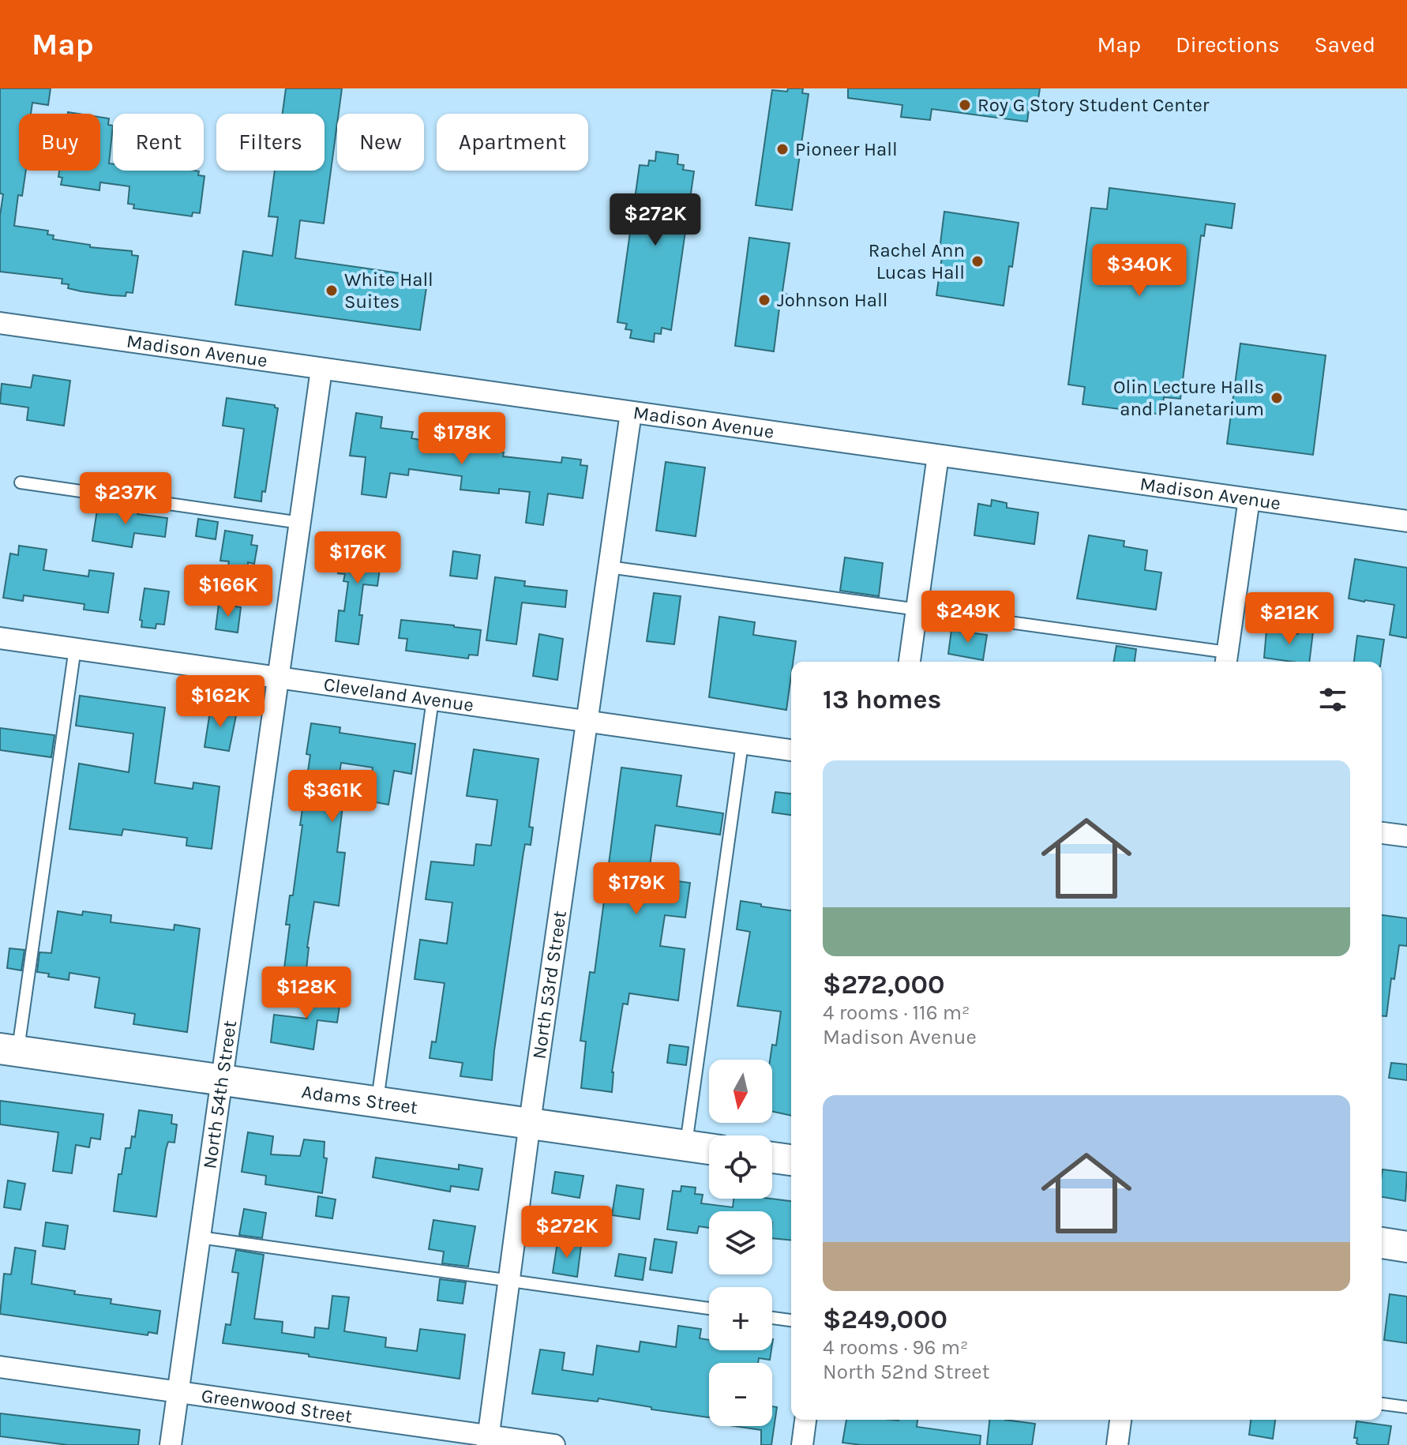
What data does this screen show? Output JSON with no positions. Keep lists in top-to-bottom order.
{
  "streets": {
    "main road": ["Adams Street"],
    "street": [
      "Madison Avenue",
      "Cleveland Avenue",
      "North 53rd Street",
      "North 54th Street",
      "Greenwood Street"
    ]
  },
  "crossings": [
    ["Madison Avenue", "North 53rd Street"],
    ["Madison Avenue", "North 54th Street"],
    ["Cleveland Avenue", "North 53rd Street"],
    ["Cleveland Avenue", "North 54th Street"],
    ["North 53rd Street", "Adams Street"],
    ["North 53rd Street", "Greenwood Street"],
    ["North 54th Street", "Adams Street"],
    ["North 54th Street", "Greenwood Street"]
  ],
  "places": [
    "Roy G Story Student Center",
    "Pioneer Hall",
    "Rachel Ann Lucas Hall",
    "White Hall Suites",
    "Johnson Hall",
    "Olin Lecture Halls and Planetarium"
  ],
  "north": "bottom",
  "page": {
    "header": "Map",
    "nav": ["Map", "Directions", "Saved"],
    "chip": [
      "Buy",
      "Rent",
      "Filters",
      "New",
      "Apartment"
    ],
    "price": [
      "$272K",
      "$340K",
      "$178K",
      "$237K",
      "$176K",
      "$166K",
      "$249K",
      "$212K",
      "$162K",
      "$361K",
      "$179K",
      "$128K",
      "$272K"
    ],
    "heading": "13 homes",
    "list": [
      {
        "name": "$272,000",
        "note": "4 rooms · 116 m² · Madison Avenue"
      },
      {
        "name": "$249,000",
        "note": "4 rooms · 96 m² · North 52nd Street"
      }
    ],
    "map_buttons": ["+", "−"]
  }
}
